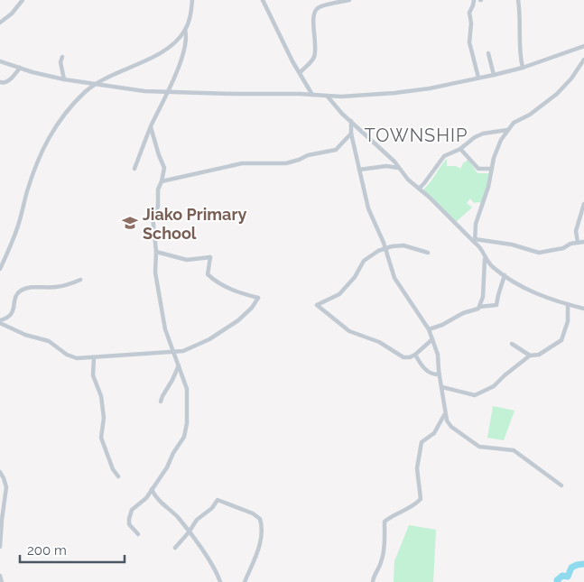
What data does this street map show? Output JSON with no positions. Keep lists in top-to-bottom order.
{
  "districts": ["TOWNSHIP"],
  "places": {
    "school or university": ["Jiako Primary School"]
  },
  "scale_bar": "200 m"
}
